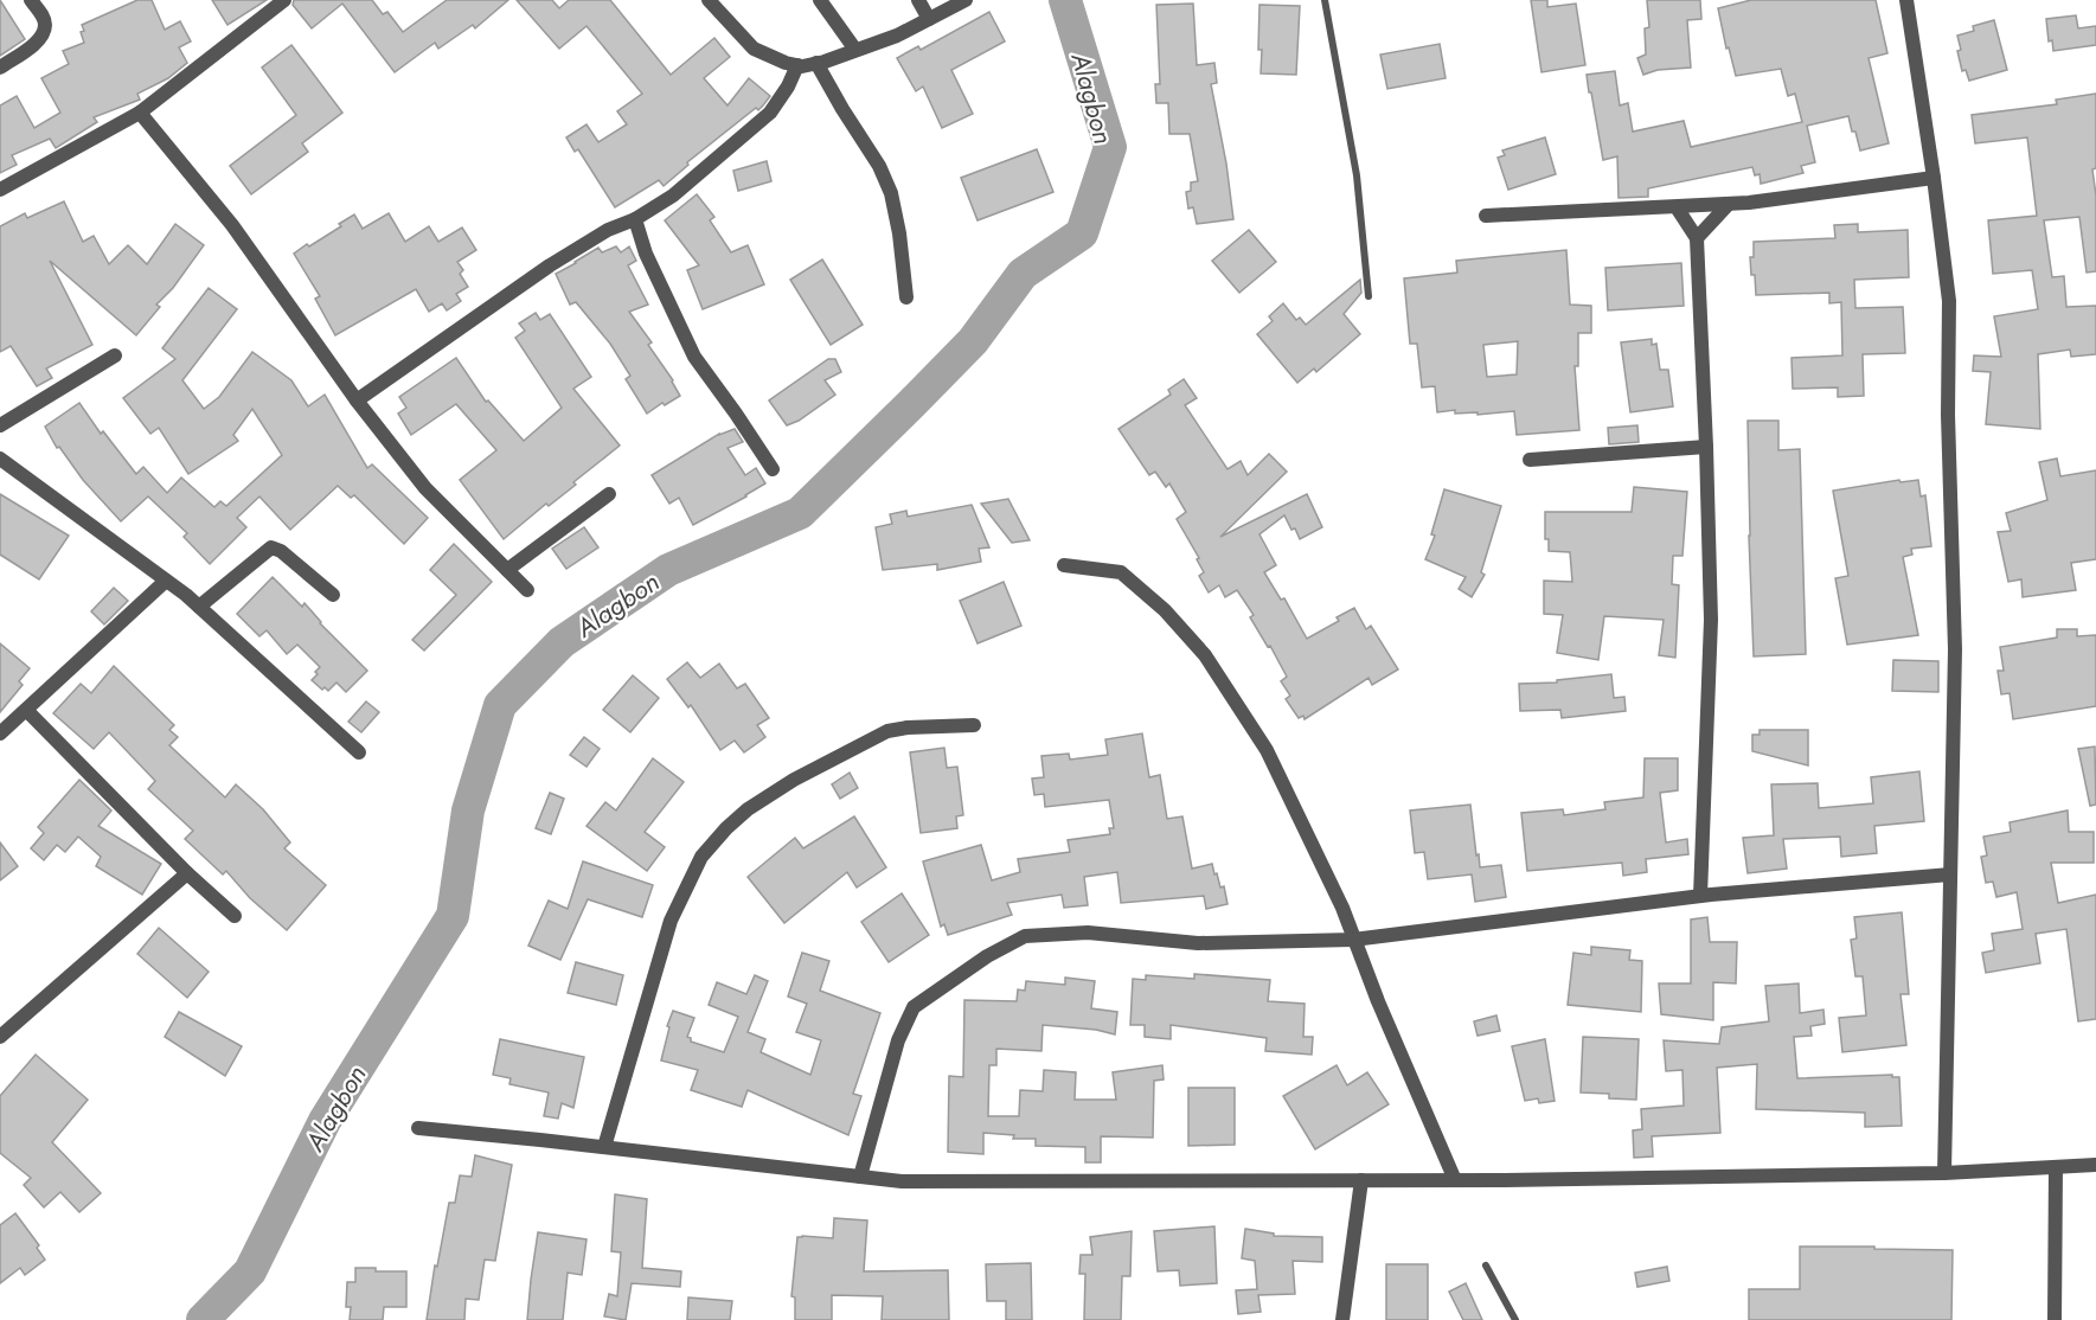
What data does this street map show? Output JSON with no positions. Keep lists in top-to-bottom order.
{
  "water": ["Alagbon"]
}
